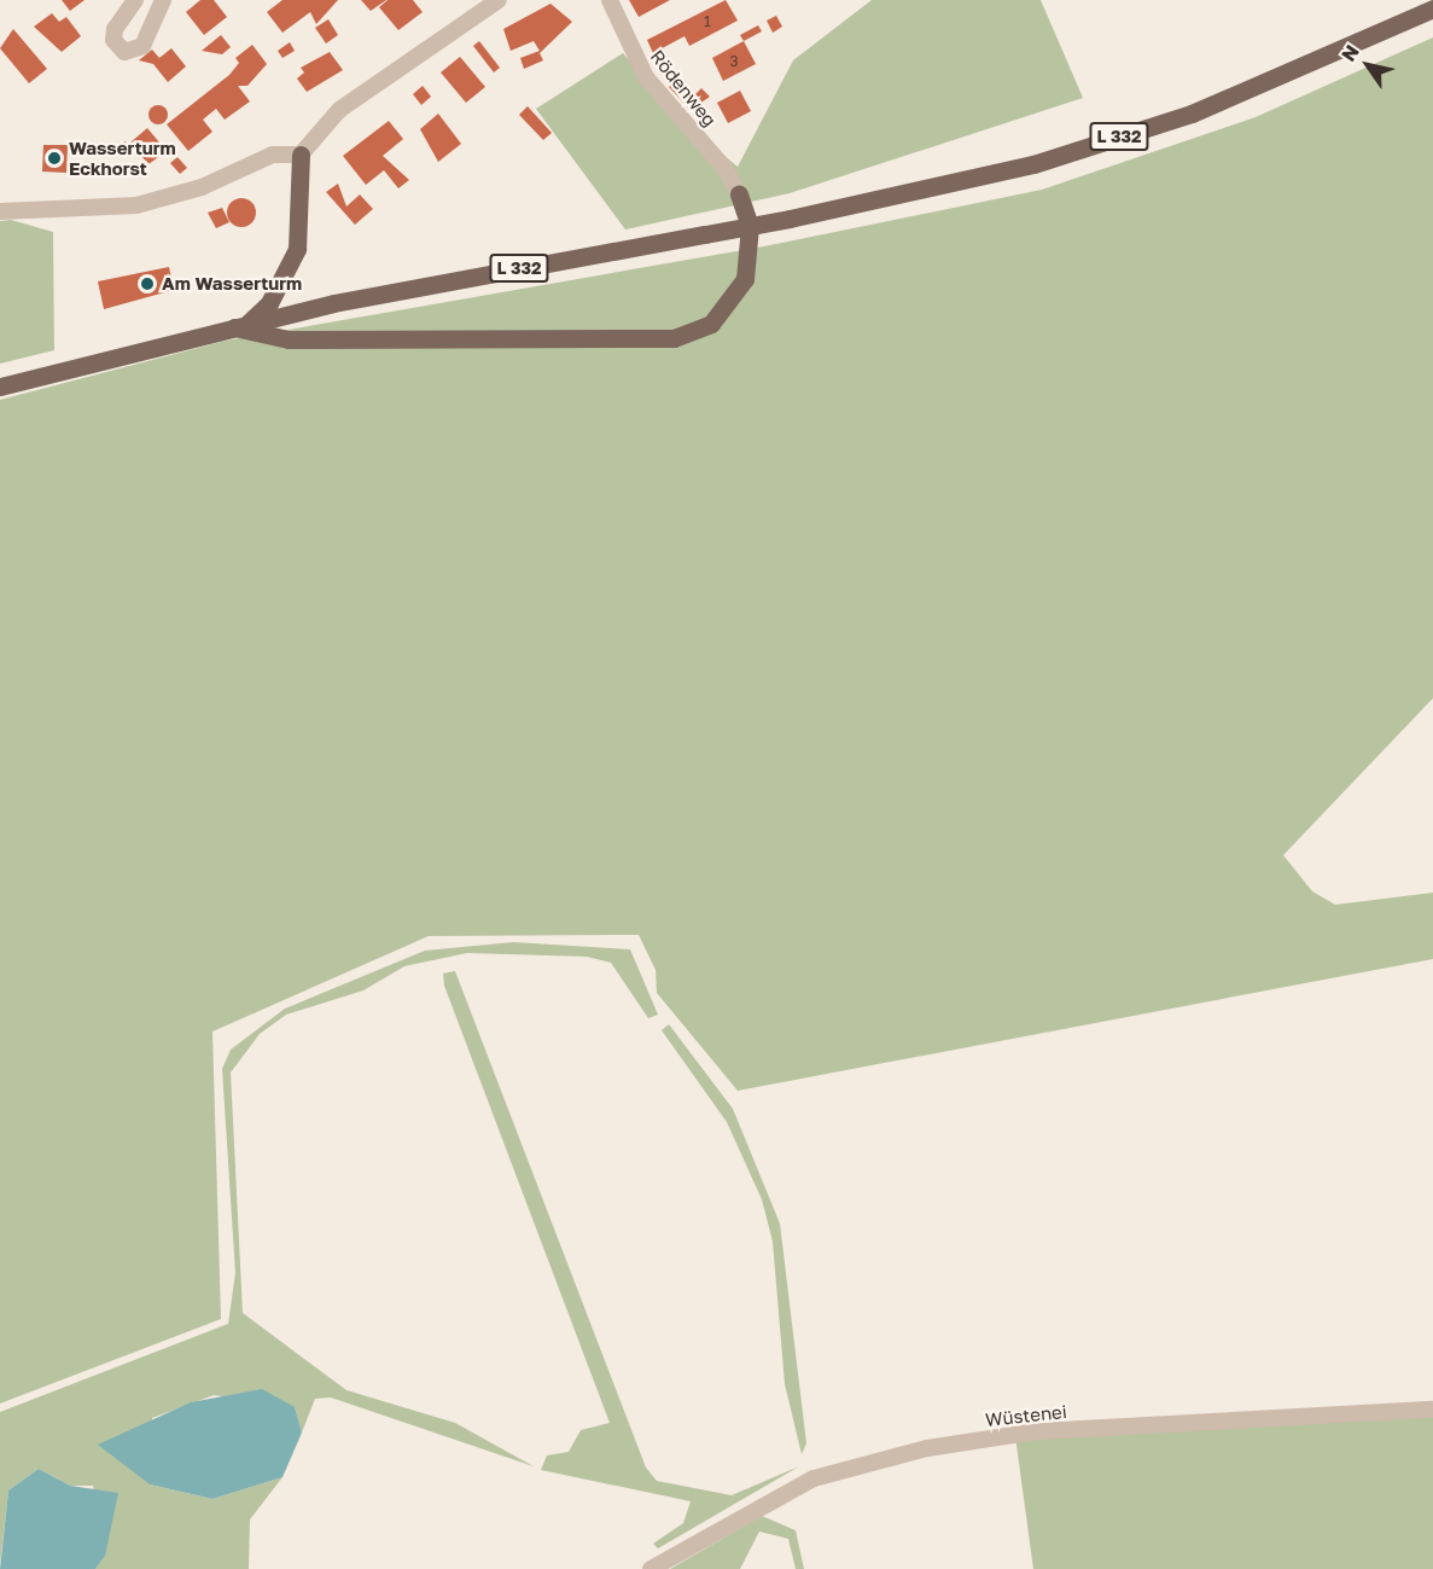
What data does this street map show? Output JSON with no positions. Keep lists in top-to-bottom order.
{
  "streets": {
    "main road": ["L 332"],
    "street": ["Rödenweg", "Wüstenei"]
  },
  "places": ["Wasserturm Eckhorst", "Am Wasserturm"],
  "house_numbers": ["1", "3"],
  "north": "top left"
}
